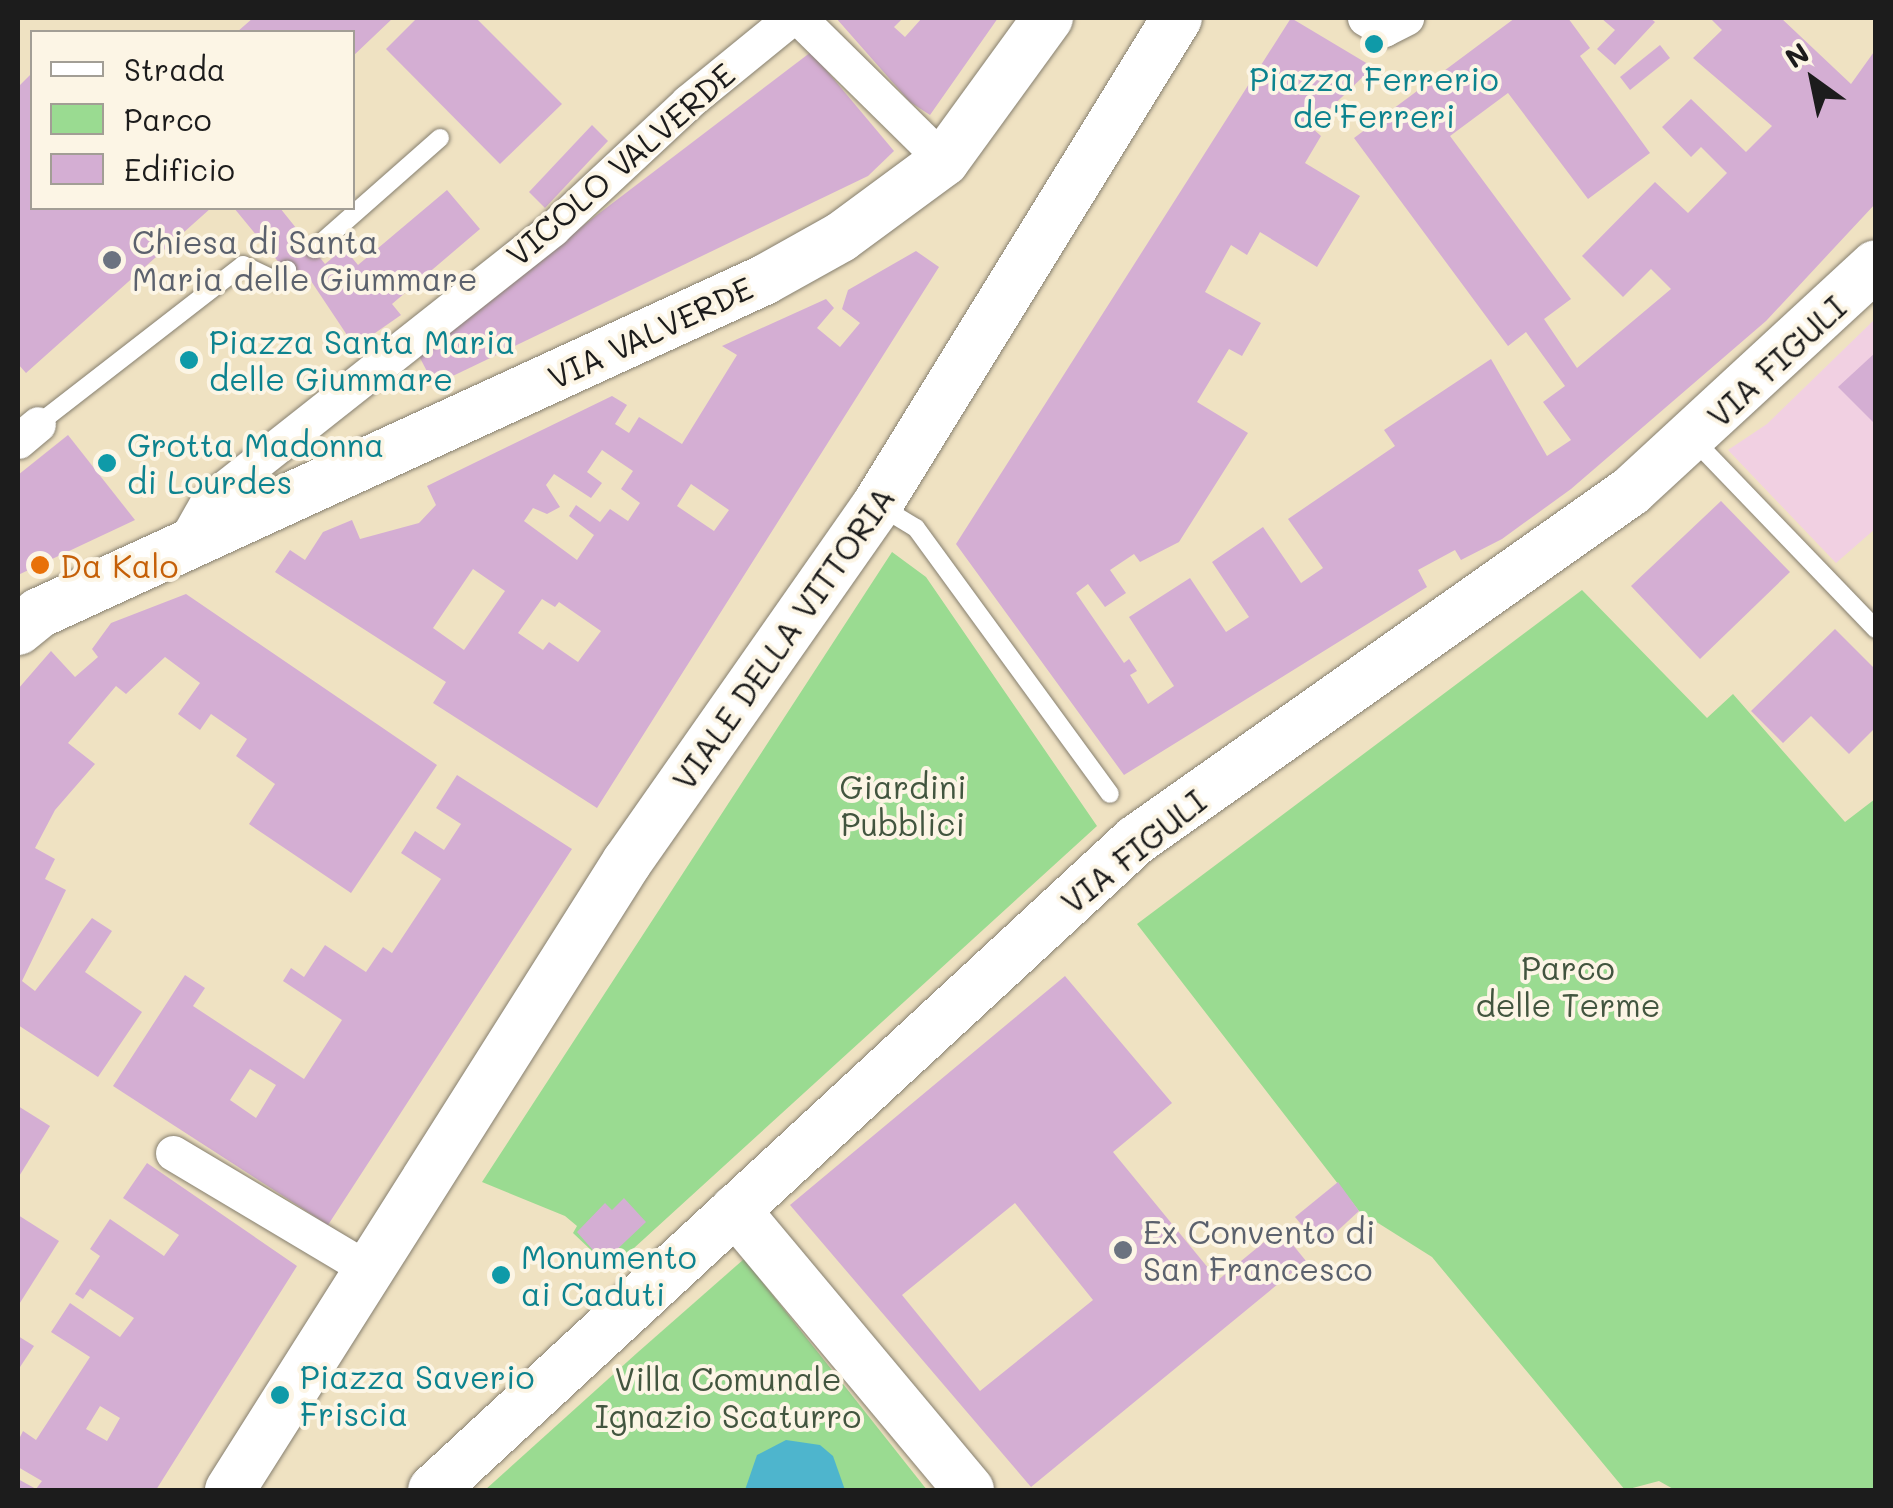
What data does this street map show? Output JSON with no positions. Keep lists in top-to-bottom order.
{
  "streets": {
    "street": [
      "VICOLO VALVERDE",
      "VIA VALVERDE",
      "VIA FIGULI",
      "VIALE DELLA VITTORIA"
    ]
  },
  "crossings": [
    ["VICOLO VALVERDE", "VIA VALVERDE"]
  ],
  "parks": ["Giardini Pubblici", "Parco delle Terme", "Villa Comunale Ignazio Scaturro"],
  "places": [
    "Piazza Ferrerio de'Ferreri",
    "Chiesa di Santa Maria delle Giummare",
    "Piazza Santa Maria delle Giummare",
    "Grotta Madonna di Lourdes",
    "Da Kalo",
    "Ex Convento di San Francesco",
    "Monumento ai Caduti",
    "Piazza Saverio Friscia"
  ],
  "legend": ["Strada", "Parco", "Edificio"],
  "north": "top left"
}
